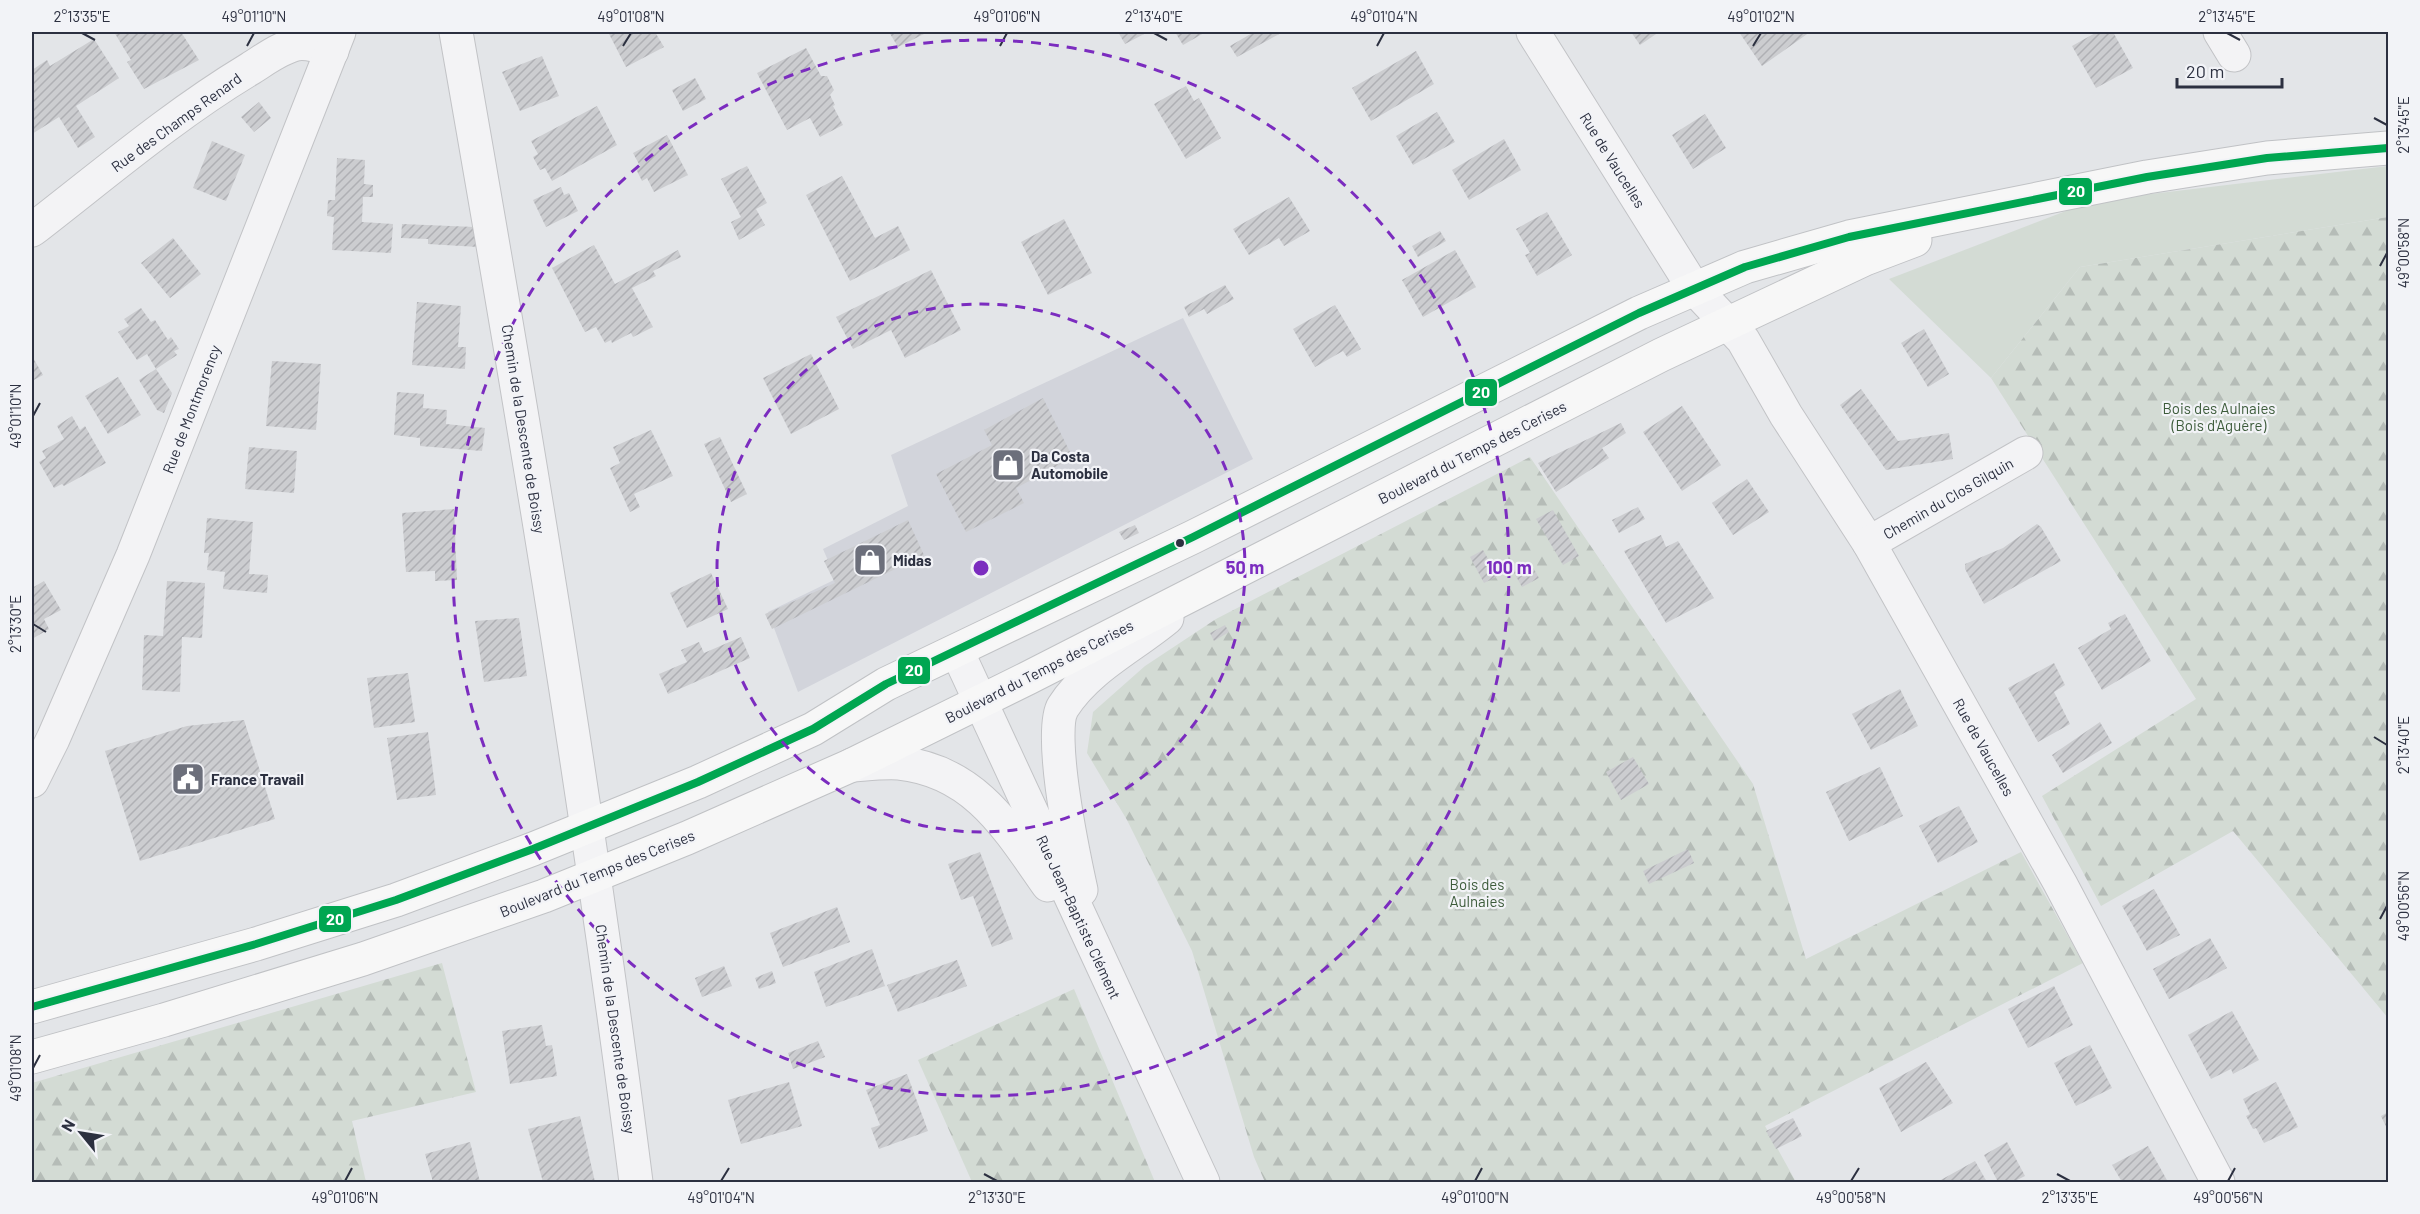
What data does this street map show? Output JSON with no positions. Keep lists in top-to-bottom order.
{
  "streets": {
    "main road": ["Boulevard du Temps des Cerises"],
    "street": [
      "Rue des Champs Renard",
      "Rue de Vaucelles",
      "Rue de Montmorency",
      "Chemin de la Descente de Boissy",
      "Chemin du Clos Gilquin",
      "Rue Jean-Baptiste Clément"
    ]
  },
  "crossings": [
    ["Rue des Champs Renard", "Rue de Montmorency"],
    ["Rue de Vaucelles", "Boulevard du Temps des Cerises"],
    ["Rue de Vaucelles", "Chemin du Clos Gilquin"],
    ["Chemin de la Descente de Boissy", "Boulevard du Temps des Cerises"],
    ["Boulevard du Temps des Cerises", "Rue Jean-Baptiste Clément"]
  ],
  "parks": ["Bois des Aulnaies (Bois d'Aguère)", "Bois des Aulnaies"],
  "places": {
    "shop": ["Da Costa Automobile", "Midas"],
    "public building": ["France Travail"]
  },
  "lines": ["transit line 20"],
  "scale_bar": "20 m",
  "north": "top left",
  "coordinates": [
    "2°13'35\"E",
    "49°01'10\"N",
    "49°01'08\"N",
    "49°01'06\"N",
    "2°13'40\"E",
    "49°01'04\"N",
    "49°01'02\"N",
    "2°13'45\"E",
    "49°00'58\"N",
    "2°13'30\"E",
    "49°00'56\"N",
    "49°01'00\"N"
  ],
  "rings": ["50 m", "100 m"]
}
